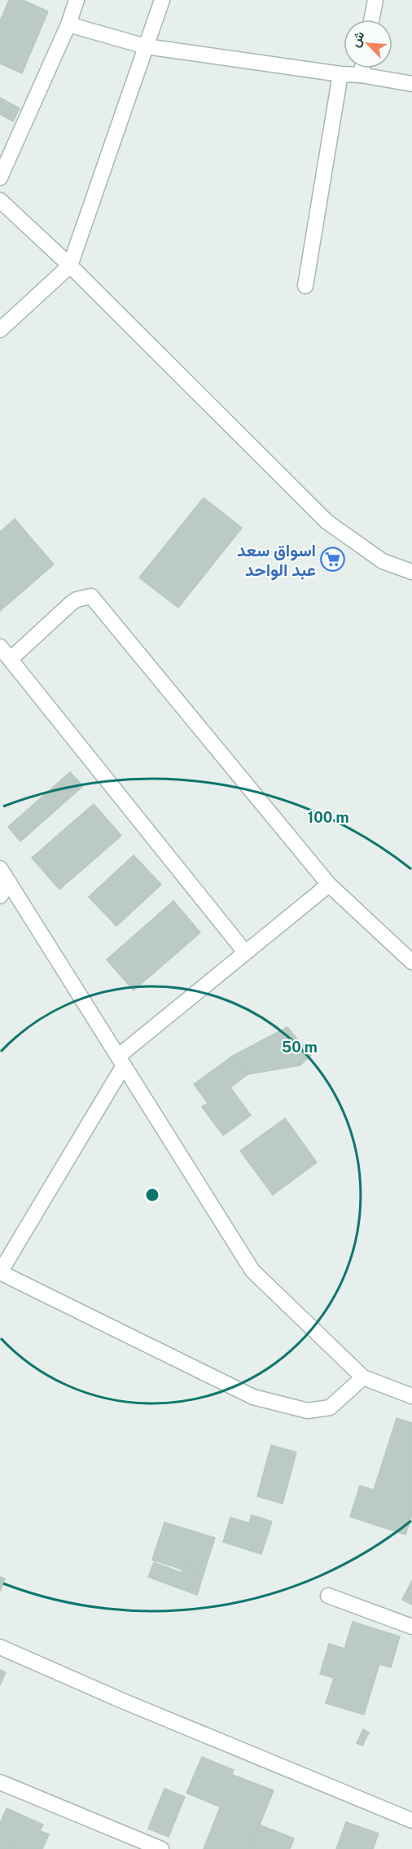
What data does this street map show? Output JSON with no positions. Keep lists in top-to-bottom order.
{
  "places": {
    "supermarket": ["اسواق سعد عبد الواحد"]
  },
  "north": "top left",
  "rings": ["100 m", "50 m"]
}
